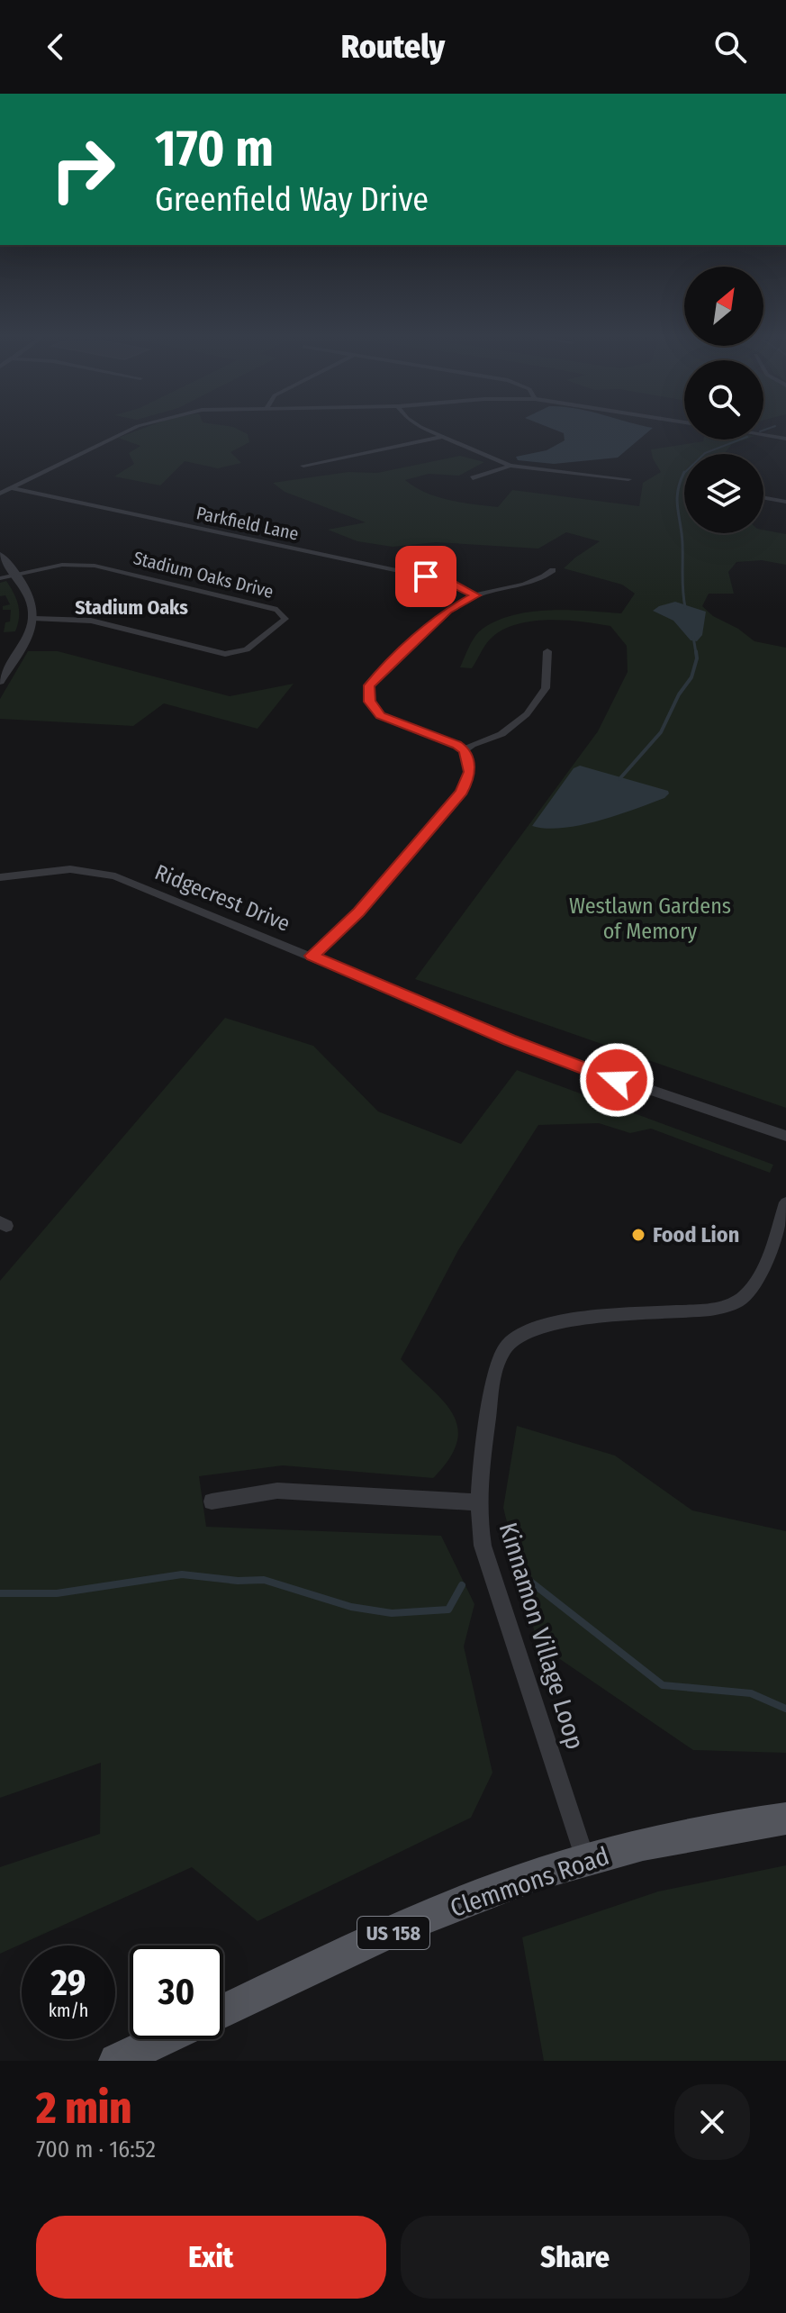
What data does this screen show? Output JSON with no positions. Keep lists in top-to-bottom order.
{
  "streets": {
    "main road": ["Clemmons Road", "US 158"],
    "street": [
      "Parkfield Lane",
      "Stadium Oaks Drive",
      "Ridgecrest Drive",
      "Kinnamon Village Loop"
    ]
  },
  "crossings": [
    ["Kinnamon Village Loop", "Clemmons Road"]
  ],
  "districts": ["Stadium Oaks"],
  "parks": ["Westlawn Gardens of Memory"],
  "places": ["Food Lion"],
  "north": "top right",
  "page": {
    "header": "Routely",
    "turn": ["170 m", "Greenfield Way Drive"],
    "speed": "29 km/h",
    "limit": "30",
    "heading": ["2 min", "700 m · 16:52"],
    "buttons": ["Exit", "Share"]
  }
}
